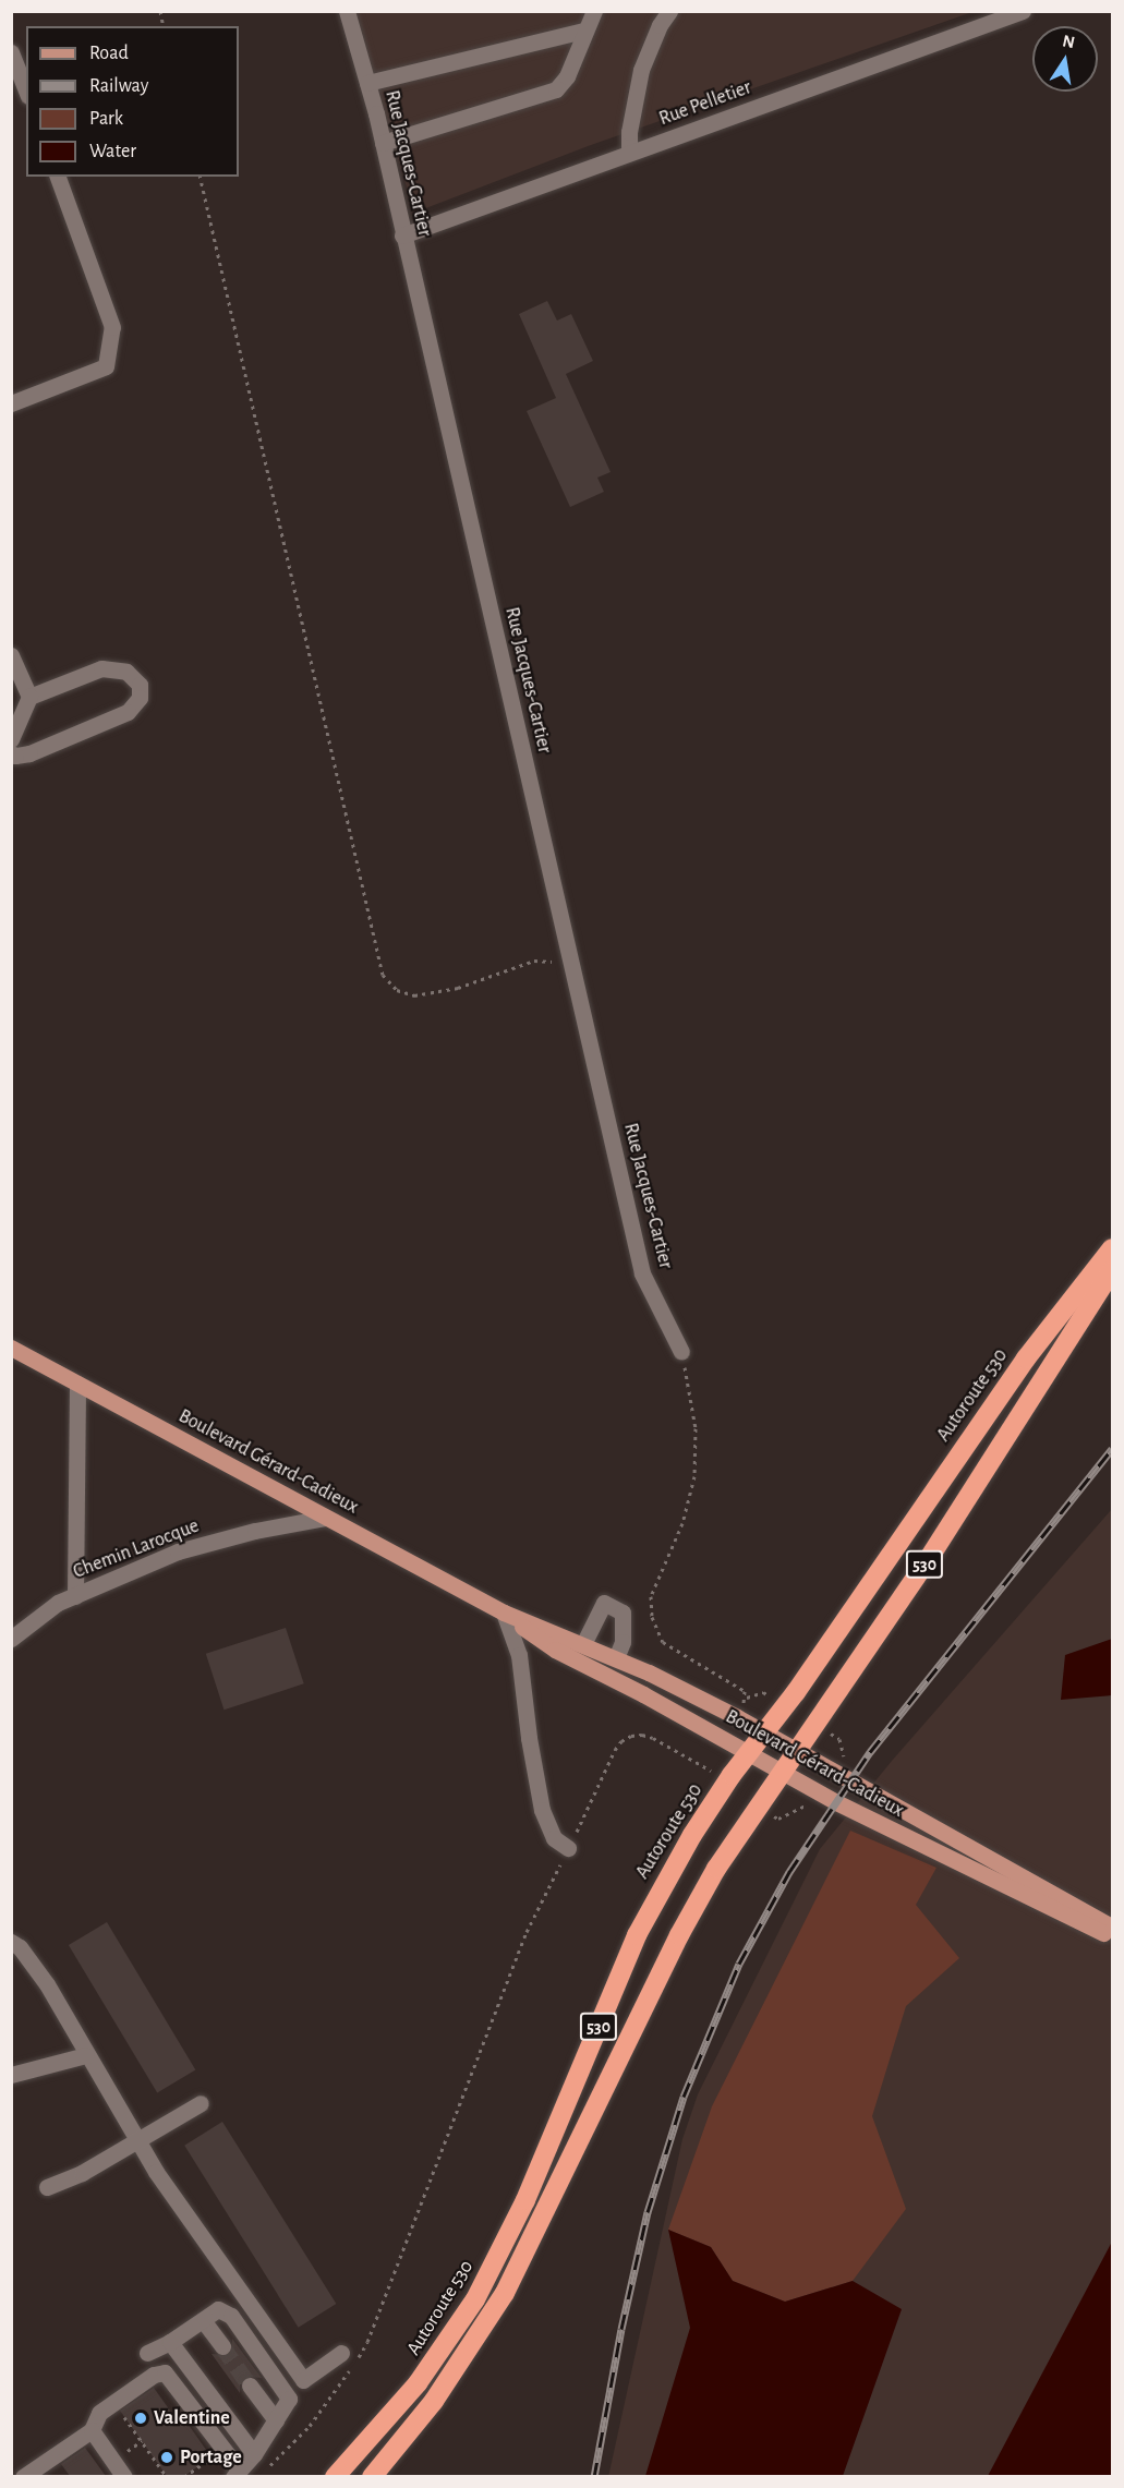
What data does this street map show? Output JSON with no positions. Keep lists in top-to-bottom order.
{
  "streets": {
    "highway": ["Autoroute 530", "530"],
    "main road": ["Boulevard Gérard-Cadieux"],
    "street": ["Rue Pelletier", "Rue Jacques-Cartier", "Chemin Larocque"]
  },
  "crossings": [
    ["Rue Pelletier", "Rue Jacques-Cartier"],
    ["Autoroute 530", "Boulevard Gérard-Cadieux"],
    ["Boulevard Gérard-Cadieux", "Chemin Larocque"],
    ["Boulevard Gérard-Cadieux", "530"]
  ],
  "places": ["Valentine", "Portage"],
  "legend": [
    "Road",
    "Railway",
    "Park",
    "Water"
  ],
  "north": "top"
}
